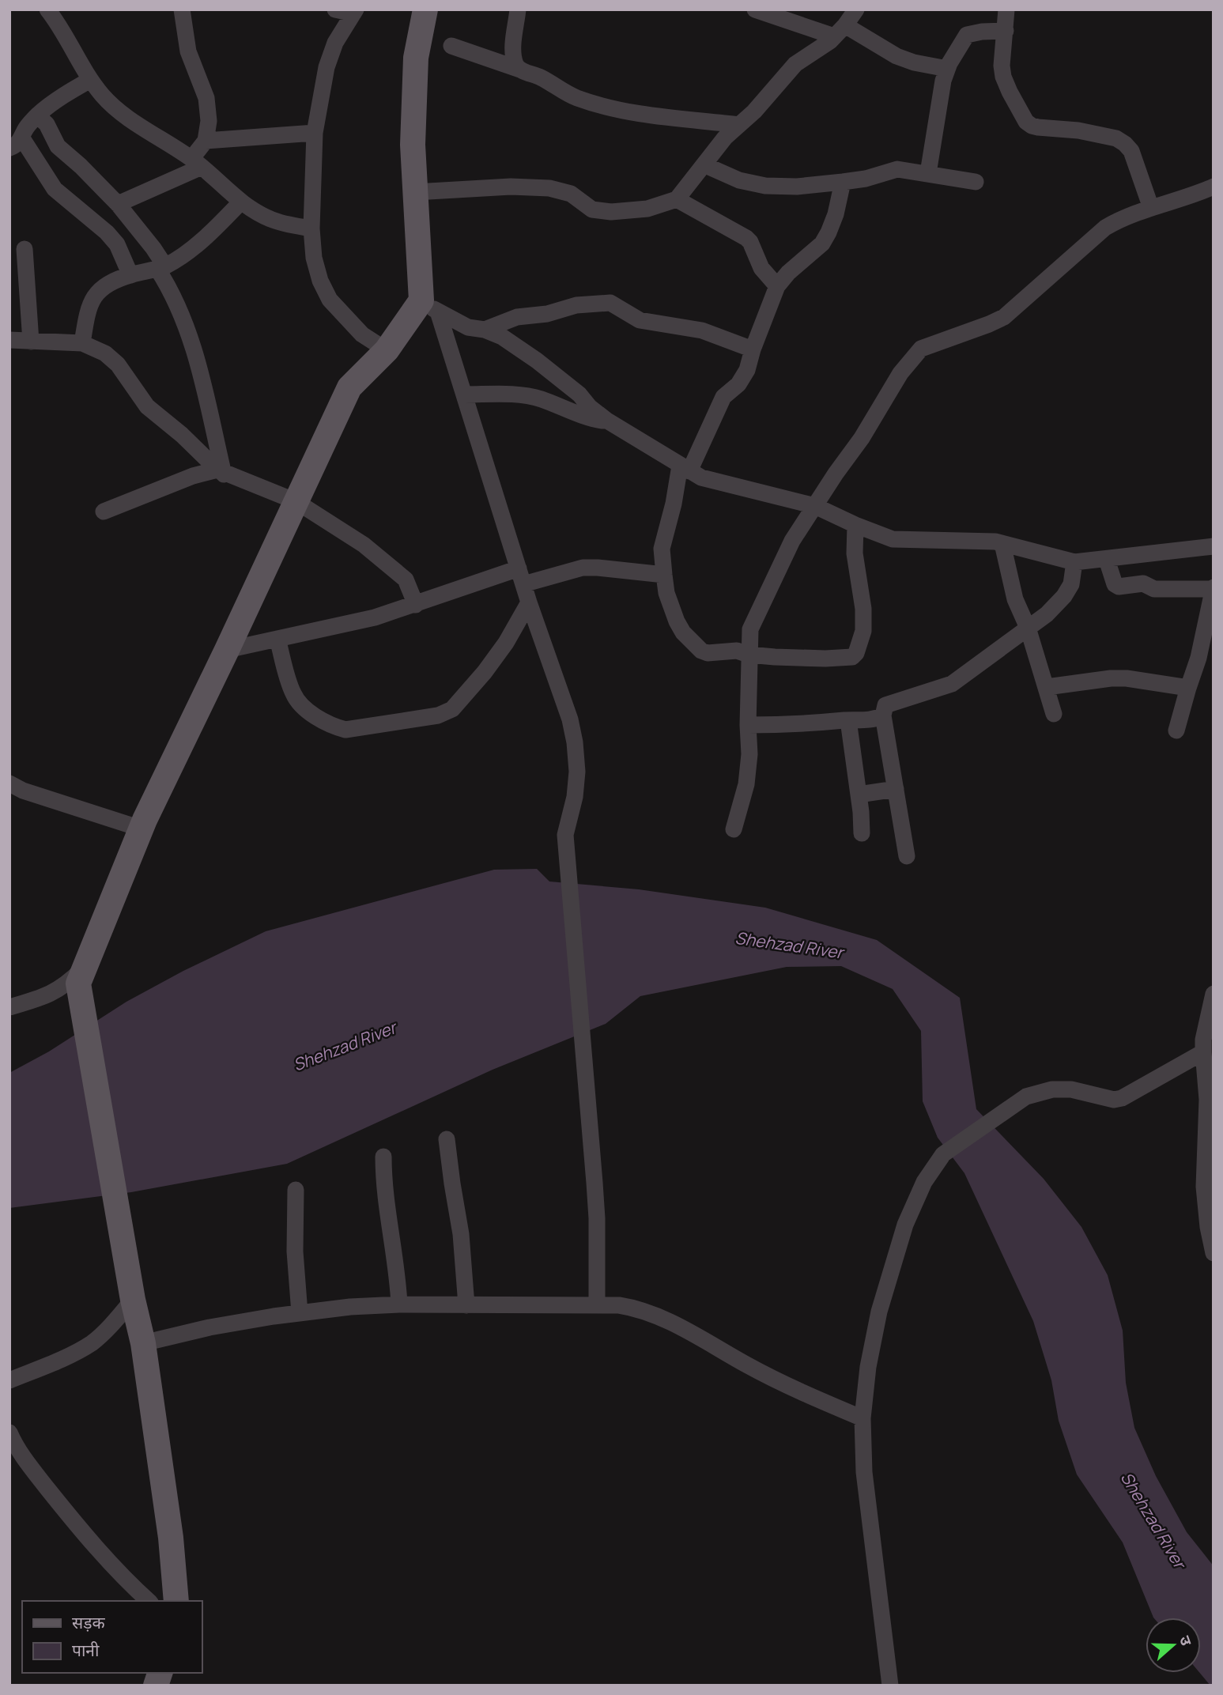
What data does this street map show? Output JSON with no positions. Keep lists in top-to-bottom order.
{
  "water": ["Shehzad River"],
  "legend": ["सड़क", "पानी"],
  "north": "right"
}
